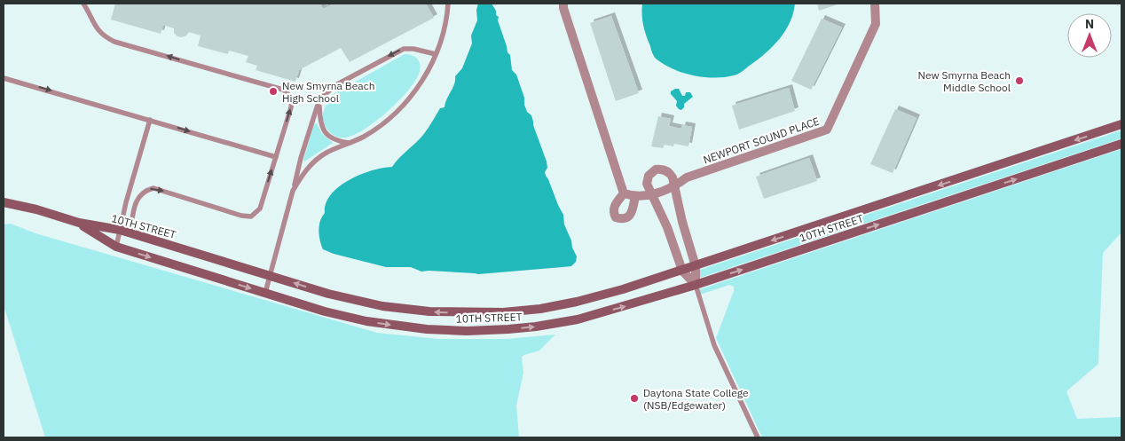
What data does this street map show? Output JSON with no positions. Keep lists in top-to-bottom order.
{
  "streets": {
    "street": ["NEWPORT SOUND PLACE", "10TH STREET"]
  },
  "places": ["New Smyrna Beach Middle School", "New Smyrna Beach High School", "Daytona State College (NSB/Edgewater)"],
  "north": "top"
}
